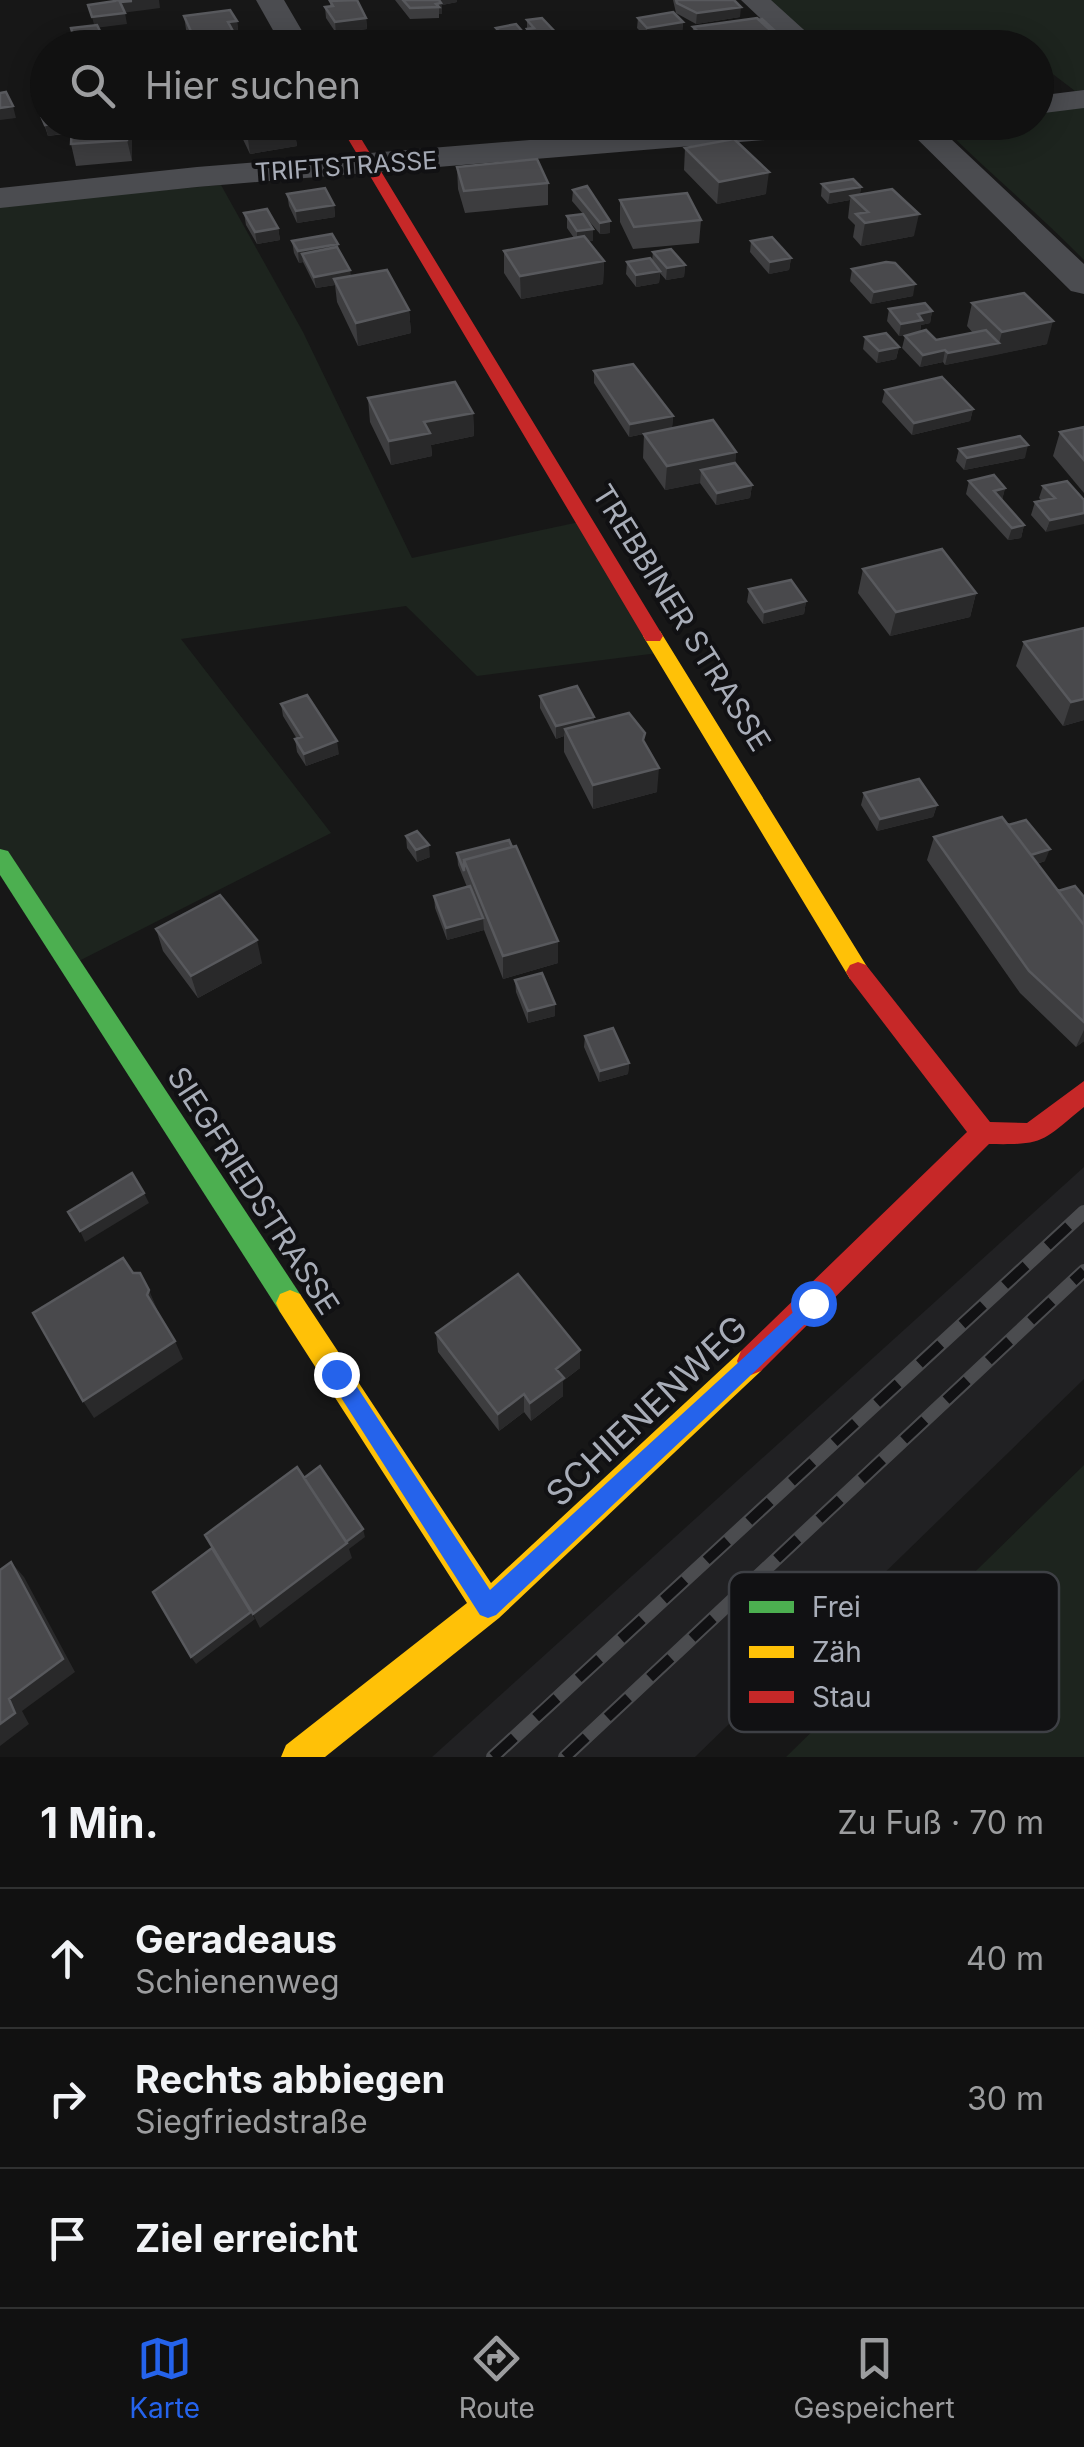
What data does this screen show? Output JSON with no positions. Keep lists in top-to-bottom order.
{
  "streets": {
    "street": [
      "TRIFTSTRASSE",
      "TREBBINER STRASSE",
      "SIEGFRIEDSTRASSE",
      "SCHIENENWEG"
    ]
  },
  "crossings": [
    ["TRIFTSTRASSE", "TREBBINER STRASSE"],
    ["TREBBINER STRASSE", "SCHIENENWEG"],
    ["SIEGFRIEDSTRASSE", "SCHIENENWEG"]
  ],
  "legend": ["Frei", "Zäh", "Stau"],
  "page": {
    "search": "Hier suchen",
    "heading": ["1 Min.", "Zu Fuß · 70 m"],
    "list": [
      ["Geradeaus", "Schienenweg", "40 m"],
      ["Rechts abbiegen", "Siegfriedstraße", "30 m"],
      "Ziel erreicht"
    ],
    "nav": ["Karte", "Route", "Gespeichert"]
  }
}
